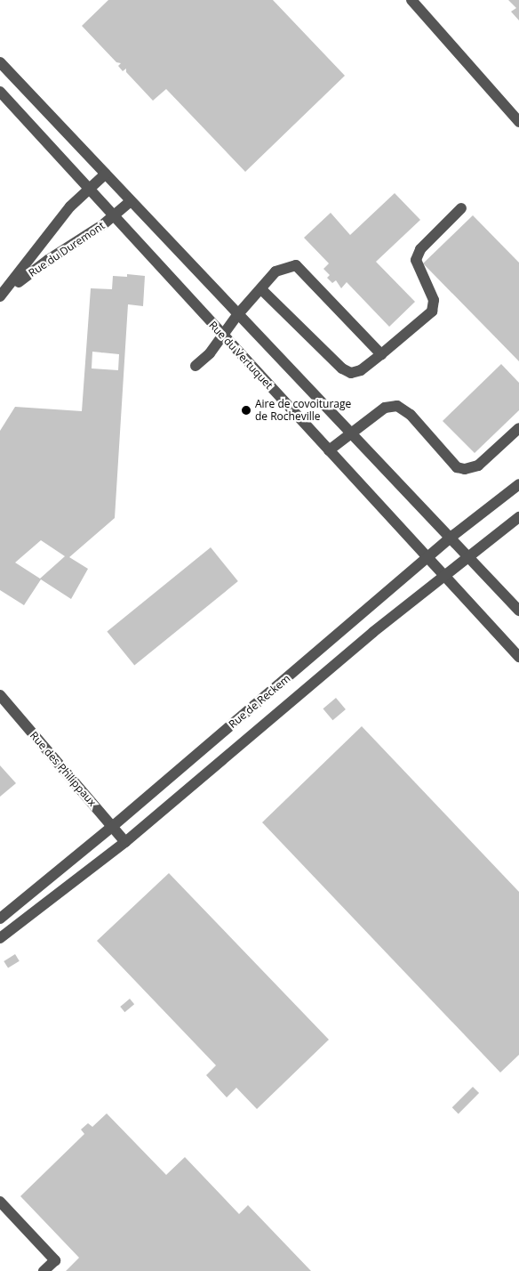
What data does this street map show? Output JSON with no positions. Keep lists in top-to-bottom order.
{
  "streets": {
    "street": [
      "Rue du Duremont",
      "Rue du Vertuquet",
      "Rue de Reckem",
      "Rue des Philippaux"
    ]
  },
  "crossings": [
    ["Rue du Duremont", "Rue du Vertuquet"],
    ["Rue du Vertuquet", "Rue de Reckem"],
    ["Rue de Reckem", "Rue des Philippaux"]
  ],
  "places": ["Aire de covoiturage de Rocheville"]
}
